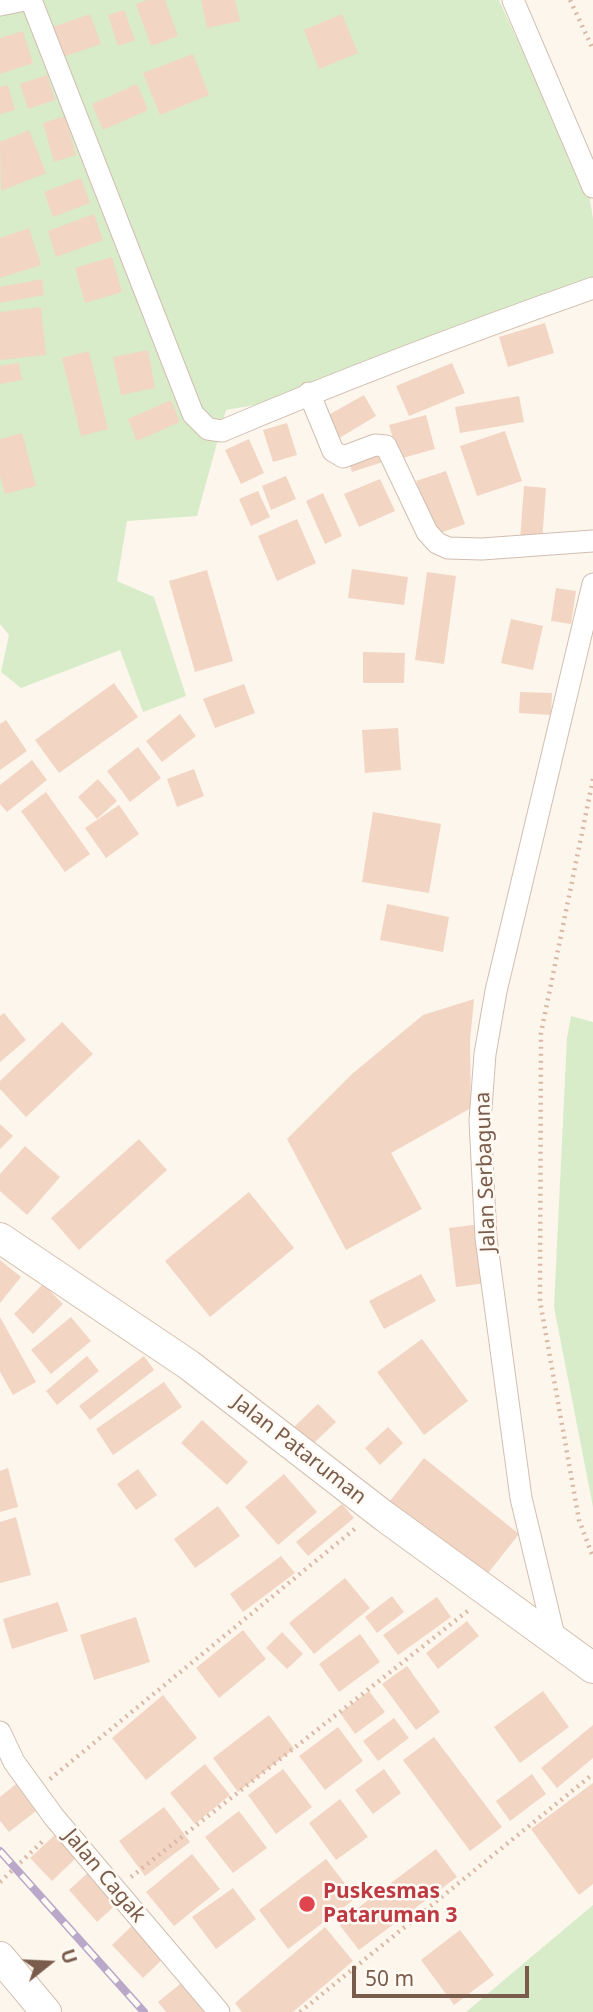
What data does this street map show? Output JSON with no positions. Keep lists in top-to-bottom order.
{
  "streets": {
    "street": ["Jalan Serbaguna", "Jalan Pataruman", "Jalan Cagak"]
  },
  "crossings": [
    ["Jalan Serbaguna", "Jalan Pataruman"]
  ],
  "places": ["Puskesmas Pataruman 3"],
  "scale_bar": "50 m",
  "north": "right"
}
